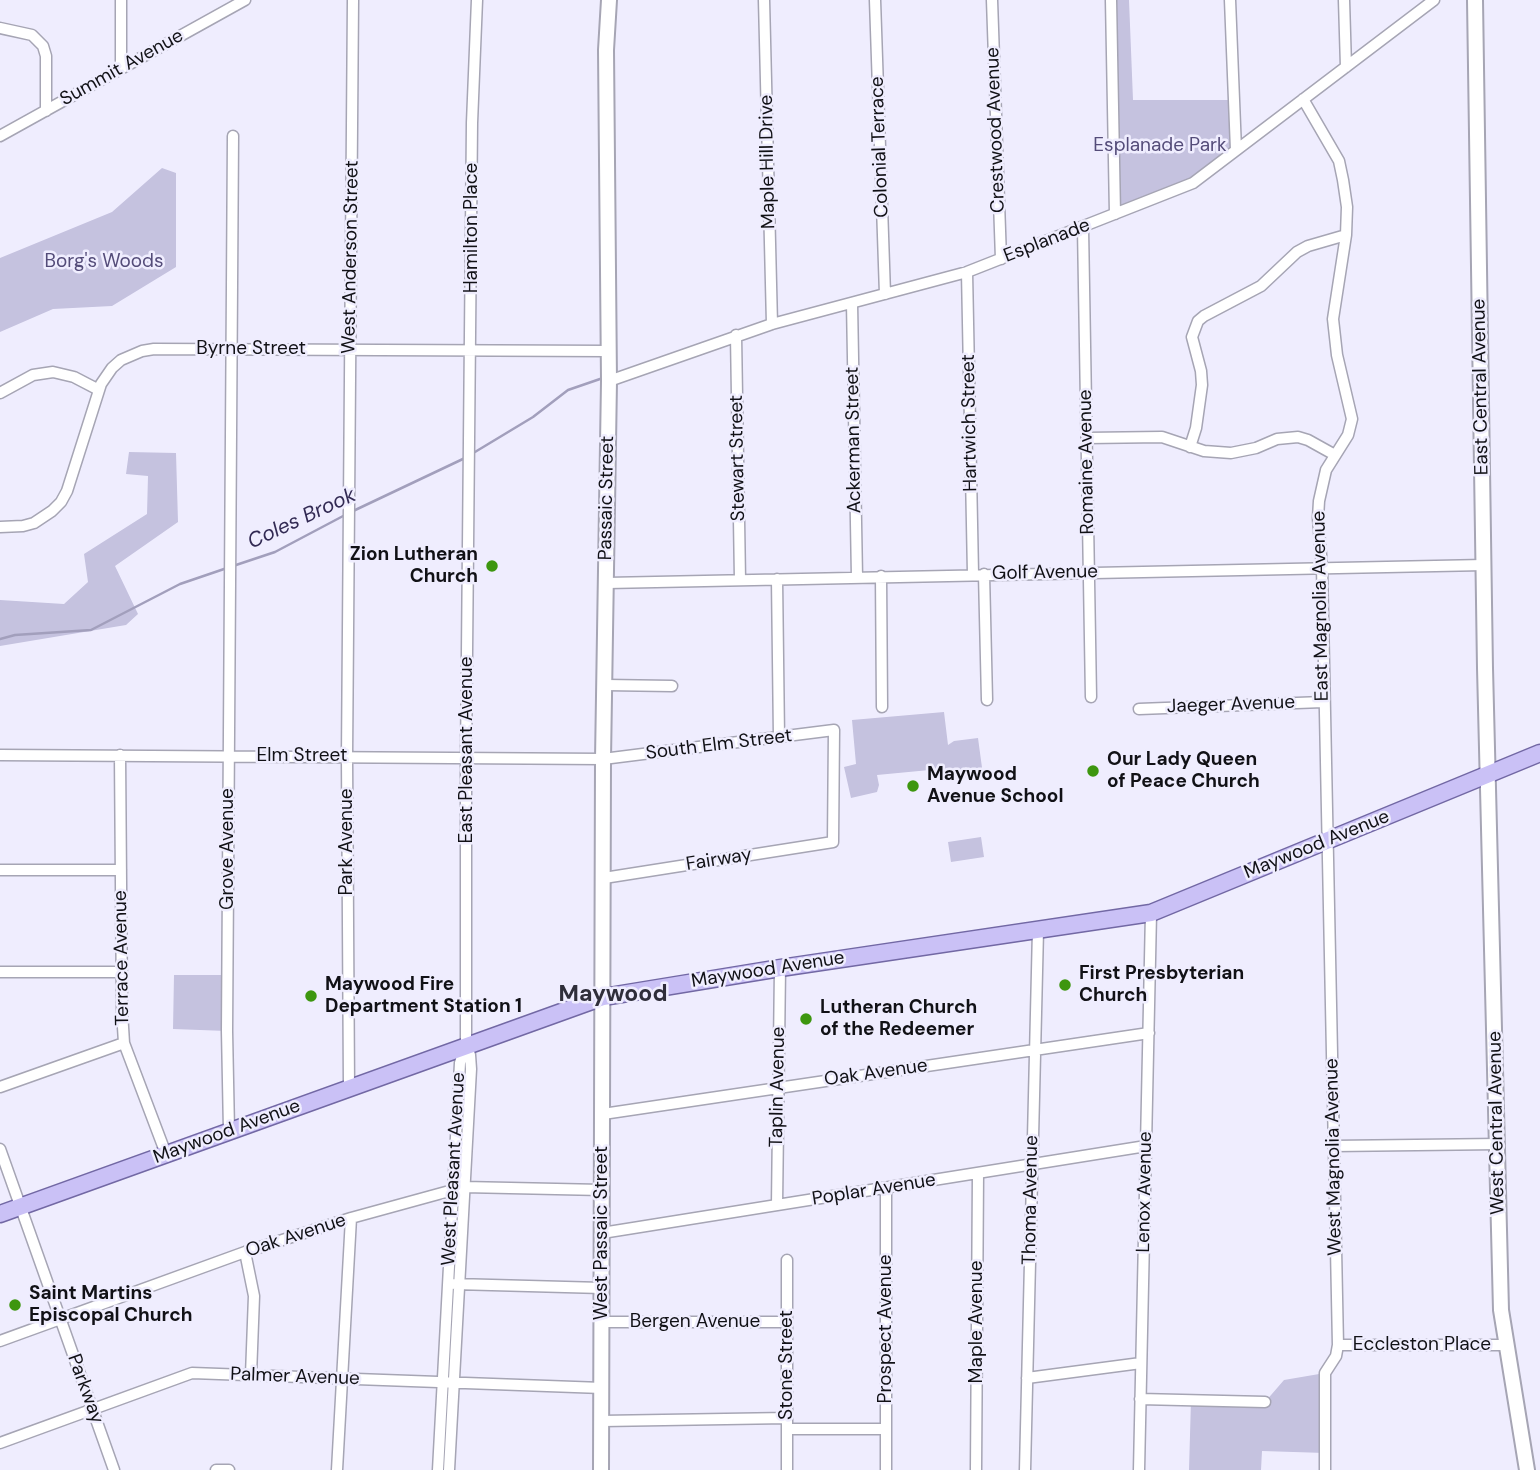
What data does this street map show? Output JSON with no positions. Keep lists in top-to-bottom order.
{
  "streets": {
    "main road": [
      "East Central Avenue",
      "Passaic Street",
      "Maywood Avenue",
      "West Central Avenue",
      "West Passaic Street"
    ],
    "street": [
      "Summit Avenue",
      "Crestwood Avenue",
      "Colonial Terrace",
      "Maple Hill Drive",
      "Hamilton Place",
      "Esplanade",
      "West Anderson Street",
      "Byrne Street",
      "Hartwich Street",
      "Ackerman Street",
      "Stewart Street",
      "Romaine Avenue",
      "Golf Avenue",
      "East Magnolia Avenue",
      "Jaeger Avenue",
      "South Elm Street",
      "East Pleasant Avenue",
      "Elm Street",
      "Park Avenue",
      "Grove Avenue",
      "Fairway",
      "Terrace Avenue",
      "Oak Avenue",
      "Taplin Avenue",
      "West Magnolia Avenue",
      "West Pleasant Avenue",
      "Poplar Avenue",
      "Lenox Avenue",
      "Thoma Avenue",
      "Bergen Avenue",
      "Maple Avenue",
      "Prospect Avenue",
      "Eccleston Place",
      "Stone Street",
      "Palmer Avenue",
      "Parkway"
    ]
  },
  "crossings": [
    ["Crestwood Avenue", "Esplanade"],
    ["Colonial Terrace", "Esplanade"],
    ["Maple Hill Drive", "Esplanade"],
    ["Hamilton Place", "Byrne Street"],
    ["Hamilton Place", "East Pleasant Avenue"],
    ["Esplanade", "Hartwich Street"],
    ["Esplanade", "Ackerman Street"],
    ["Esplanade", "Stewart Street"],
    ["Esplanade", "Romaine Avenue"],
    ["Esplanade", "Passaic Street"],
    ["Esplanade", "East Magnolia Avenue"],
    ["West Anderson Street", "Byrne Street"],
    ["West Anderson Street", "Park Avenue"],
    ["Byrne Street", "Passaic Street"],
    ["Byrne Street", "Grove Avenue"],
    ["East Central Avenue", "Golf Avenue"],
    ["East Central Avenue", "Maywood Avenue"],
    ["East Central Avenue", "West Central Avenue"],
    ["Hartwich Street", "Golf Avenue"],
    ["Ackerman Street", "Golf Avenue"],
    ["Stewart Street", "Golf Avenue"],
    ["Romaine Avenue", "Golf Avenue"],
    ["Passaic Street", "Golf Avenue"],
    ["Passaic Street", "South Elm Street"],
    ["Passaic Street", "Elm Street"],
    ["Passaic Street", "Maywood Avenue"],
    ["Passaic Street", "Fairway"],
    ["Passaic Street", "West Passaic Street"],
    ["Golf Avenue", "East Magnolia Avenue"],
    ["East Magnolia Avenue", "Jaeger Avenue"],
    ["East Magnolia Avenue", "Maywood Avenue"],
    ["East Magnolia Avenue", "West Magnolia Avenue"],
    ["South Elm Street", "Elm Street"],
    ["South Elm Street", "Fairway"],
    ["East Pleasant Avenue", "Elm Street"],
    ["East Pleasant Avenue", "Maywood Avenue"],
    ["East Pleasant Avenue", "West Pleasant Avenue"],
    ["Elm Street", "Park Avenue"],
    ["Elm Street", "Grove Avenue"],
    ["Elm Street", "Terrace Avenue"],
    ["Park Avenue", "Maywood Avenue"],
    ["Maywood Avenue", "Grove Avenue"],
    ["Maywood Avenue", "Terrace Avenue"],
    ["Maywood Avenue", "Taplin Avenue"],
    ["Maywood Avenue", "West Central Avenue"],
    ["Maywood Avenue", "West Magnolia Avenue"],
    ["Maywood Avenue", "West Pleasant Avenue"],
    ["Maywood Avenue", "Lenox Avenue"],
    ["Maywood Avenue", "Thoma Avenue"],
    ["Maywood Avenue", "West Passaic Street"],
    ["Maywood Avenue", "Parkway"],
    ["Oak Avenue", "Taplin Avenue"],
    ["Oak Avenue", "West Pleasant Avenue"],
    ["Oak Avenue", "Lenox Avenue"],
    ["Oak Avenue", "Thoma Avenue"],
    ["Oak Avenue", "West Passaic Street"],
    ["Oak Avenue", "Parkway"],
    ["Taplin Avenue", "Poplar Avenue"],
    ["West Central Avenue", "Eccleston Place"],
    ["West Magnolia Avenue", "Eccleston Place"],
    ["West Pleasant Avenue", "Palmer Avenue"],
    ["Poplar Avenue", "Lenox Avenue"],
    ["Poplar Avenue", "Thoma Avenue"],
    ["Poplar Avenue", "West Passaic Street"],
    ["Poplar Avenue", "Maple Avenue"],
    ["Poplar Avenue", "Prospect Avenue"],
    ["West Passaic Street", "Bergen Avenue"],
    ["West Passaic Street", "Palmer Avenue"],
    ["Bergen Avenue", "Stone Street"],
    ["Palmer Avenue", "Parkway"]
  ],
  "districts": ["Maywood"],
  "water": ["Coles Brook"],
  "parks": ["Esplanade Park", "Borg's Woods"],
  "places": [
    "Zion Lutheran Church",
    "Our Lady Queen of Peace Church",
    "Maywood Avenue School",
    "First Presbyterian Church",
    "Maywood Fire Department Station 1",
    "Lutheran Church of the Redeemer",
    "Saint Martins Episcopal Church"
  ]
}
